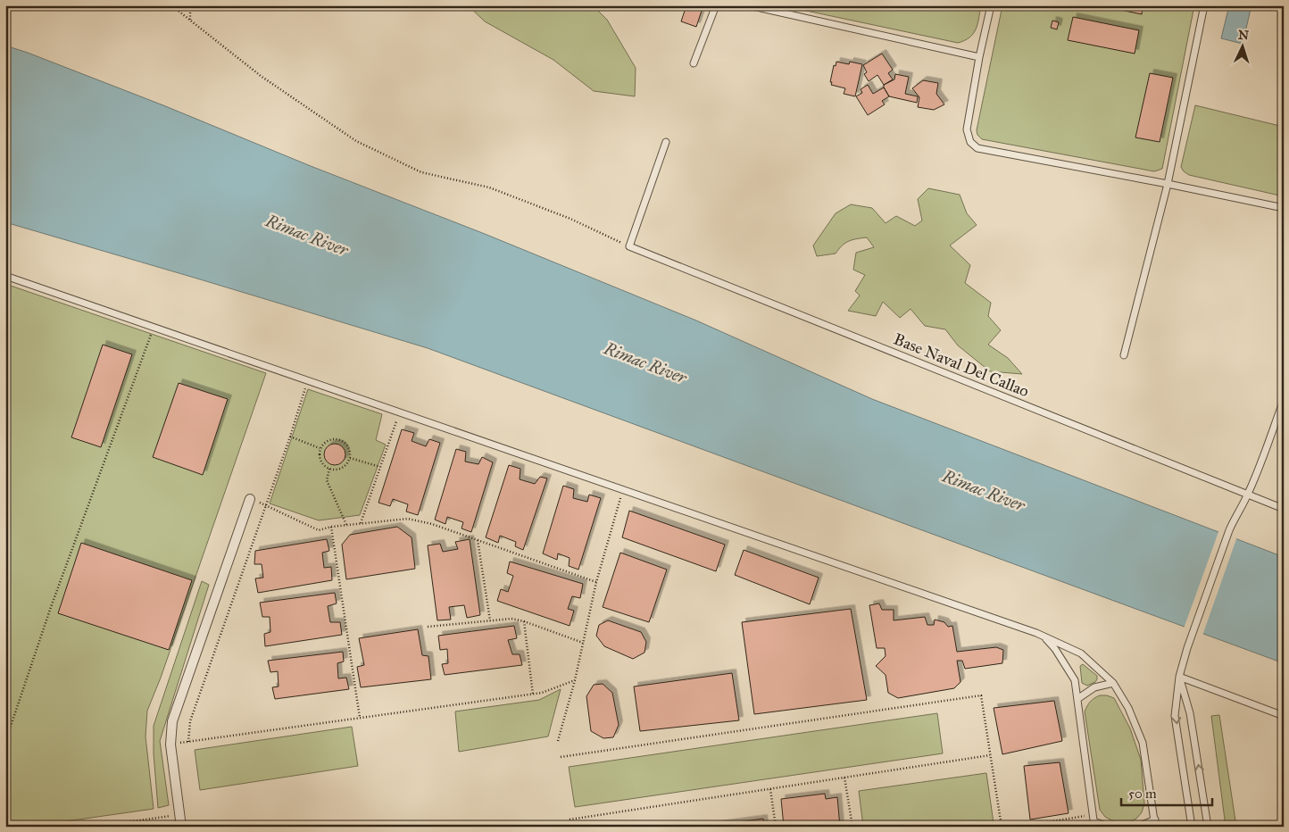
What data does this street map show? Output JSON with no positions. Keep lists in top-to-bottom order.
{
  "streets": {
    "lane": ["Base Naval Del Callao"]
  },
  "water": ["Rimac River"],
  "scale_bar": "50 m",
  "north": "top"
}
